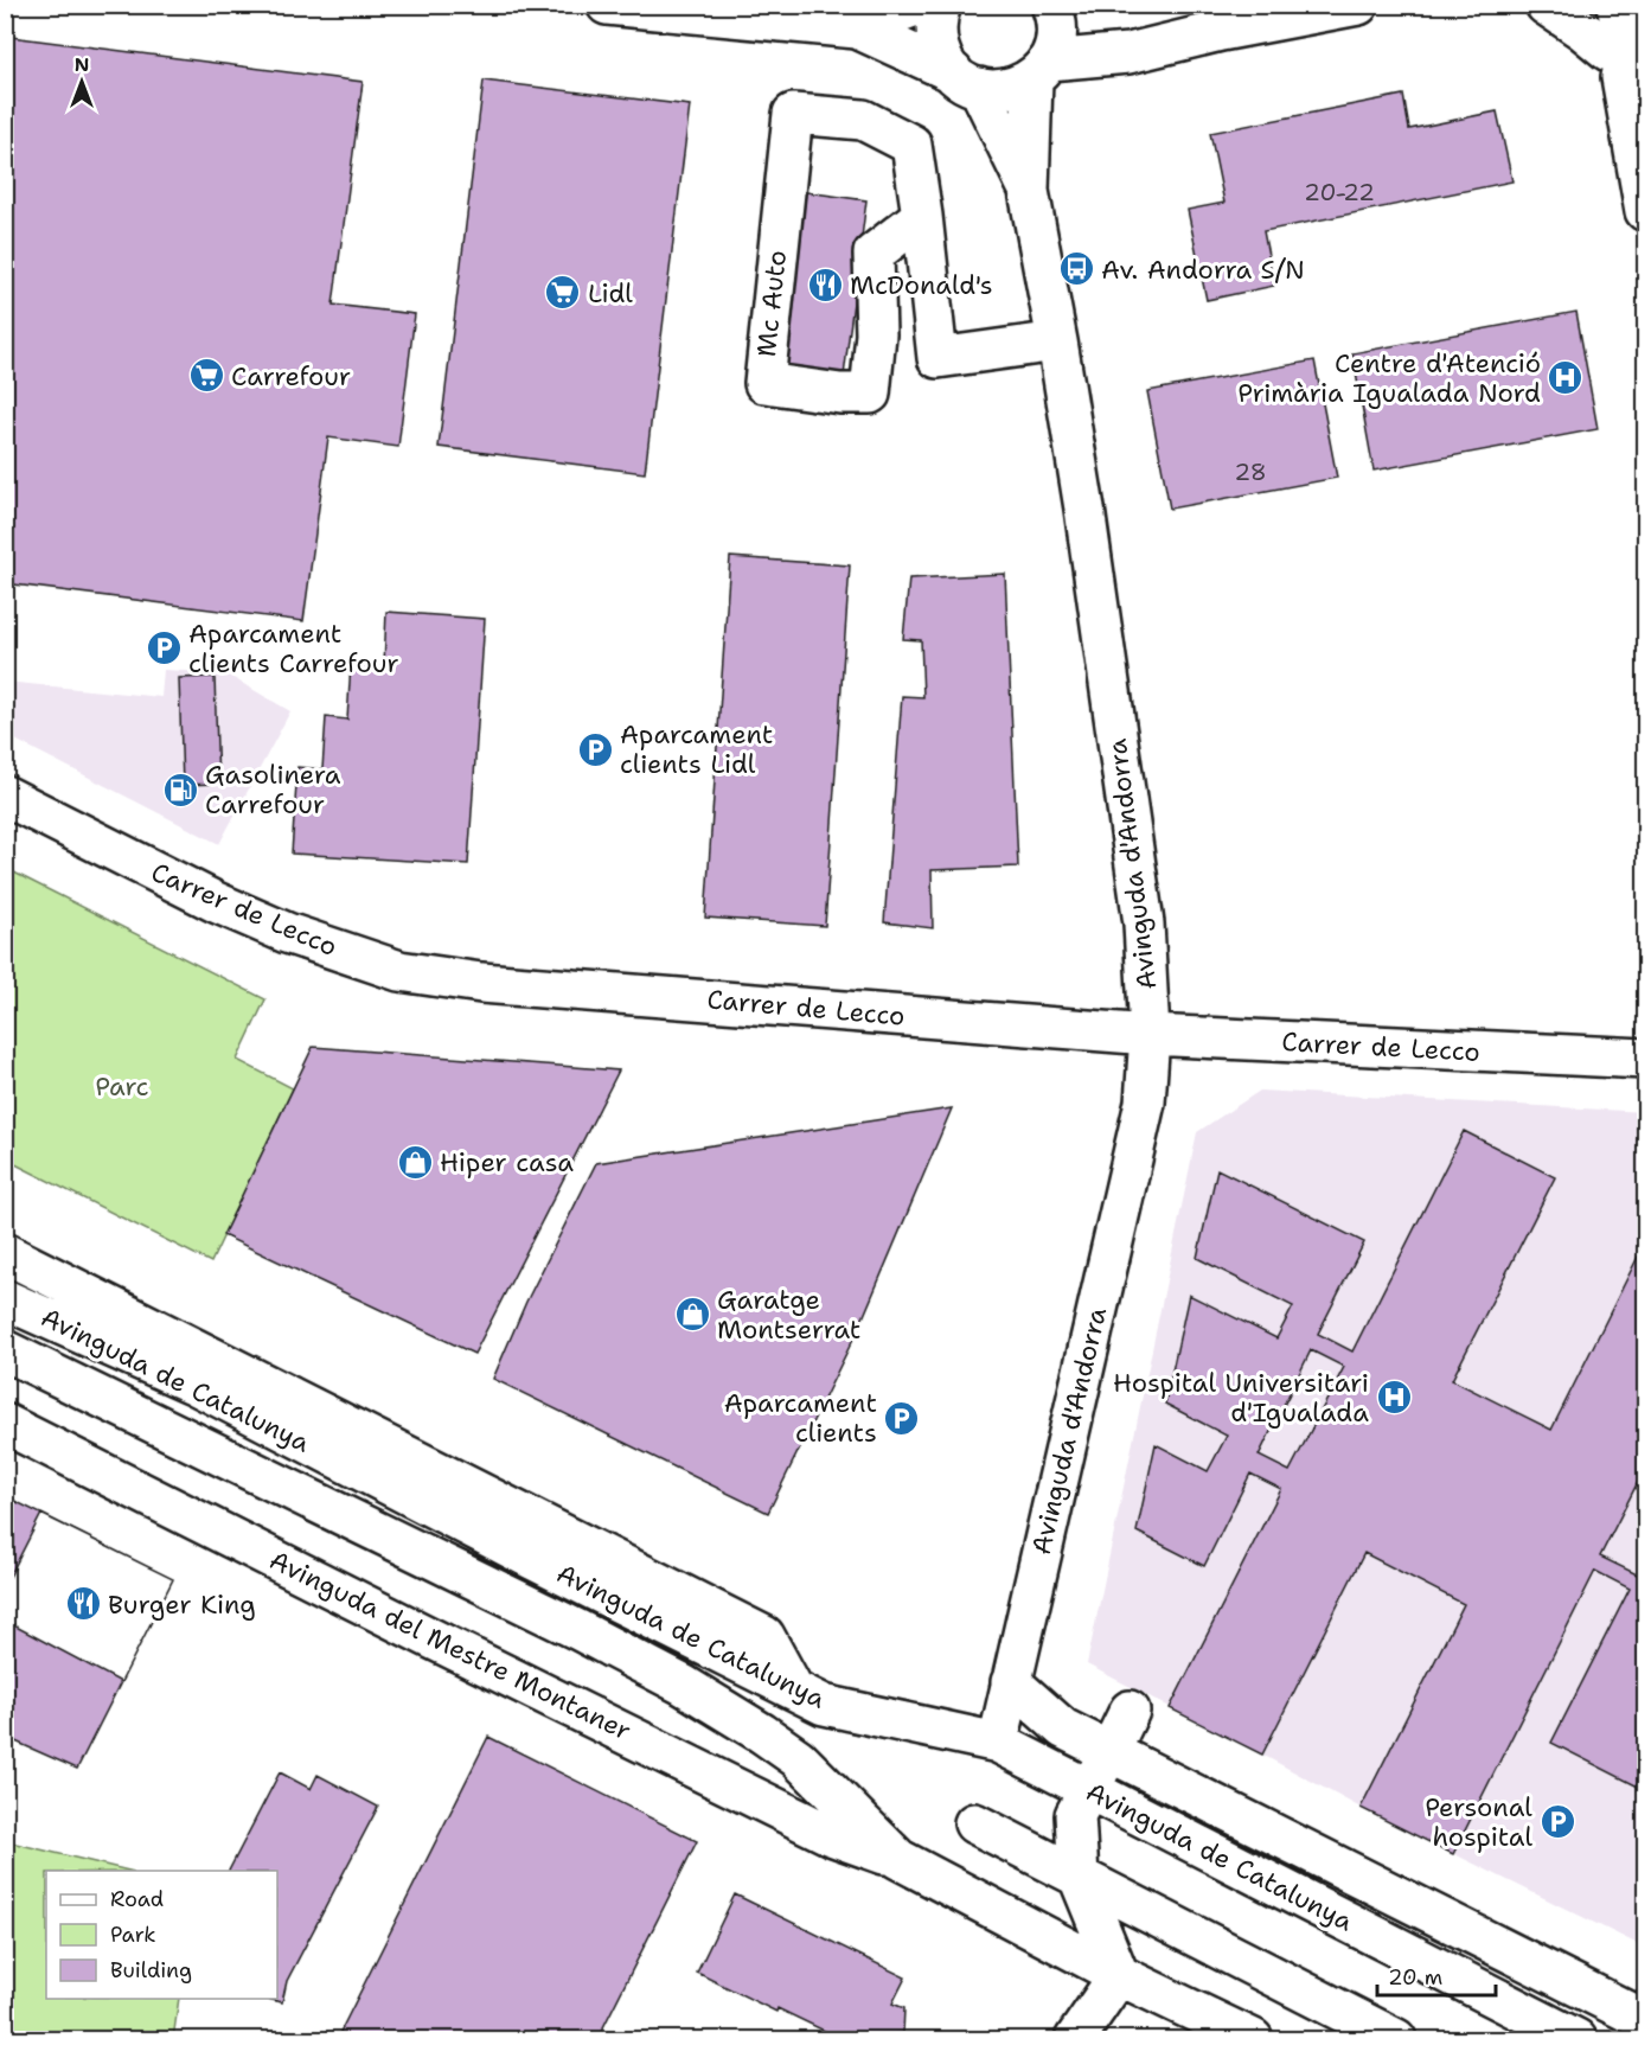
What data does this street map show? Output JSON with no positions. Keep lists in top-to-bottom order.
{
  "streets": {
    "street": [
      "Mc Auto",
      "Avinguda d'Andorra",
      "Carrer de Lecco",
      "Avinguda de Catalunya",
      "Avinguda del Mestre Montaner"
    ]
  },
  "crossings": [
    ["Mc Auto", "Avinguda d'Andorra"],
    ["Avinguda d'Andorra", "Carrer de Lecco"],
    ["Avinguda d'Andorra", "Avinguda de Catalunya"],
    ["Avinguda de Catalunya", "Avinguda del Mestre Montaner"]
  ],
  "parks": ["Parc"],
  "places": {
    "bus stop": ["Av. Andorra S/N"],
    "restaurant": ["McDonald's", "Burger King"],
    "supermarket": ["Lidl", "Carrefour"],
    "hospital": ["Centre d'Atenció Primària Igualada Nord", "Hospital Universitari d'Igualada"],
    "parking": [
      "Aparcament clients Carrefour",
      "Aparcament clients Lidl",
      "Aparcament clients",
      "Personal hospital"
    ],
    "fuel station": ["Gasolinera Carrefour"],
    "shop": ["Hiper casa", "Garatge Montserrat"]
  },
  "house_numbers": ["20-22", "28"],
  "legend": ["Road", "Park", "Building"],
  "scale_bar": "20 m",
  "north": "top"
}
